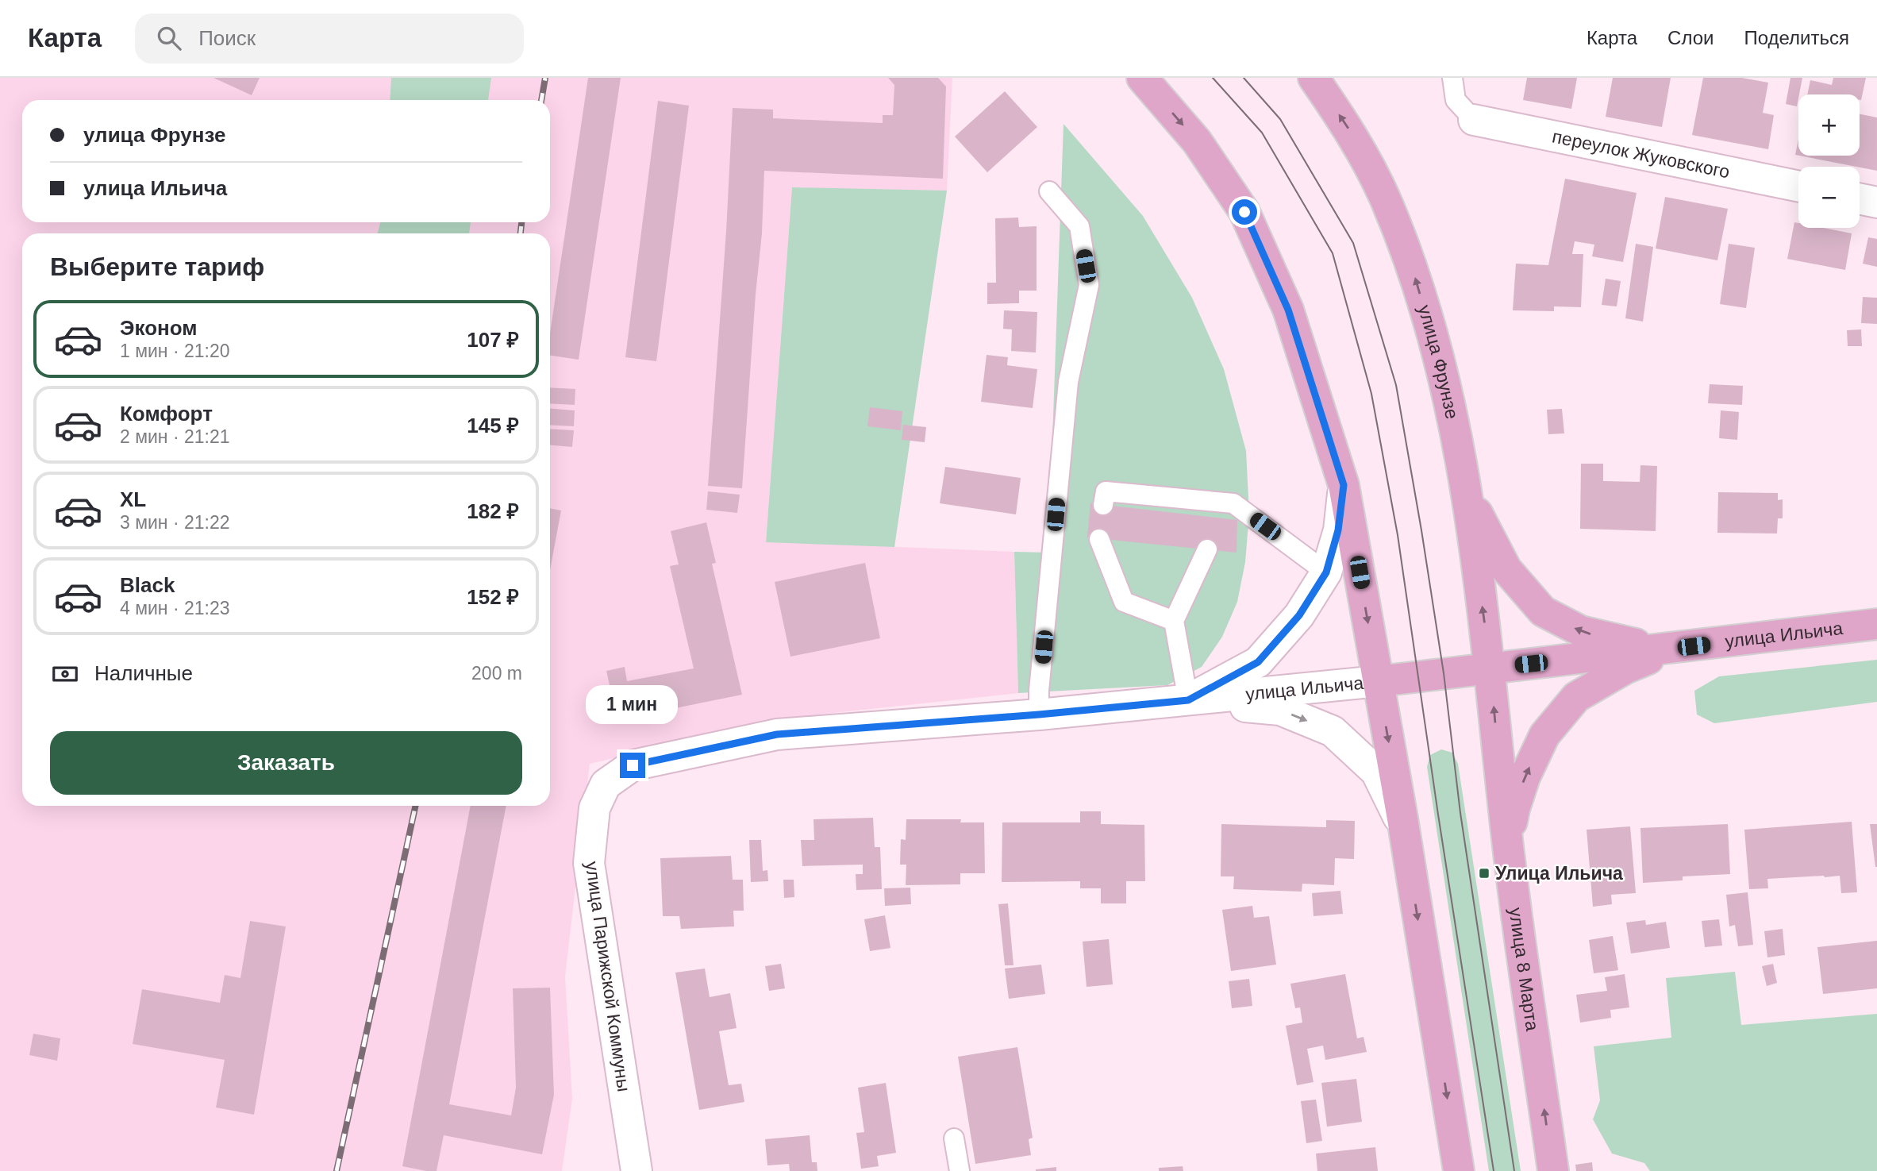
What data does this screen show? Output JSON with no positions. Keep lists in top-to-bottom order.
{
  "streets": {
    "main road": ["улица Фрунзе", "улица Ильича", "улица 8 Марта"],
    "street": ["переулок Жуковского", "улица Парижской Коммуны"]
  },
  "crossings": [
    ["улица Фрунзе", "улица Ильича"],
    ["улица Фрунзе", "улица 8 Марта"],
    ["улица Ильича", "улица 8 Марта"],
    ["улица Ильича", "улица Парижской Коммуны"]
  ],
  "places": {
    "transit": ["Улица Ильича"]
  },
  "page": {
    "header": "Карта",
    "search": "Поиск",
    "nav": ["Карта", "Слои", "Поделиться"],
    "map_buttons": ["+", "−"],
    "banner": ["улица Фрунзе", "улица Ильича"],
    "heading": "Выберите тариф",
    "list": [
      {
        "name": "Эконом",
        "note": "1 мин · 21:20",
        "value": "107 ₽"
      },
      {
        "name": "Комфорт",
        "note": "2 мин · 21:21",
        "value": "145 ₽"
      },
      {
        "name": "XL",
        "note": "3 мин · 21:22",
        "value": "182 ₽"
      },
      {
        "name": "Black",
        "note": "4 мин · 21:23",
        "value": "152 ₽"
      }
    ],
    "pay": ["Наличные", "200 m"],
    "bubble": "1 мин",
    "buttons": "Заказать"
  }
}
